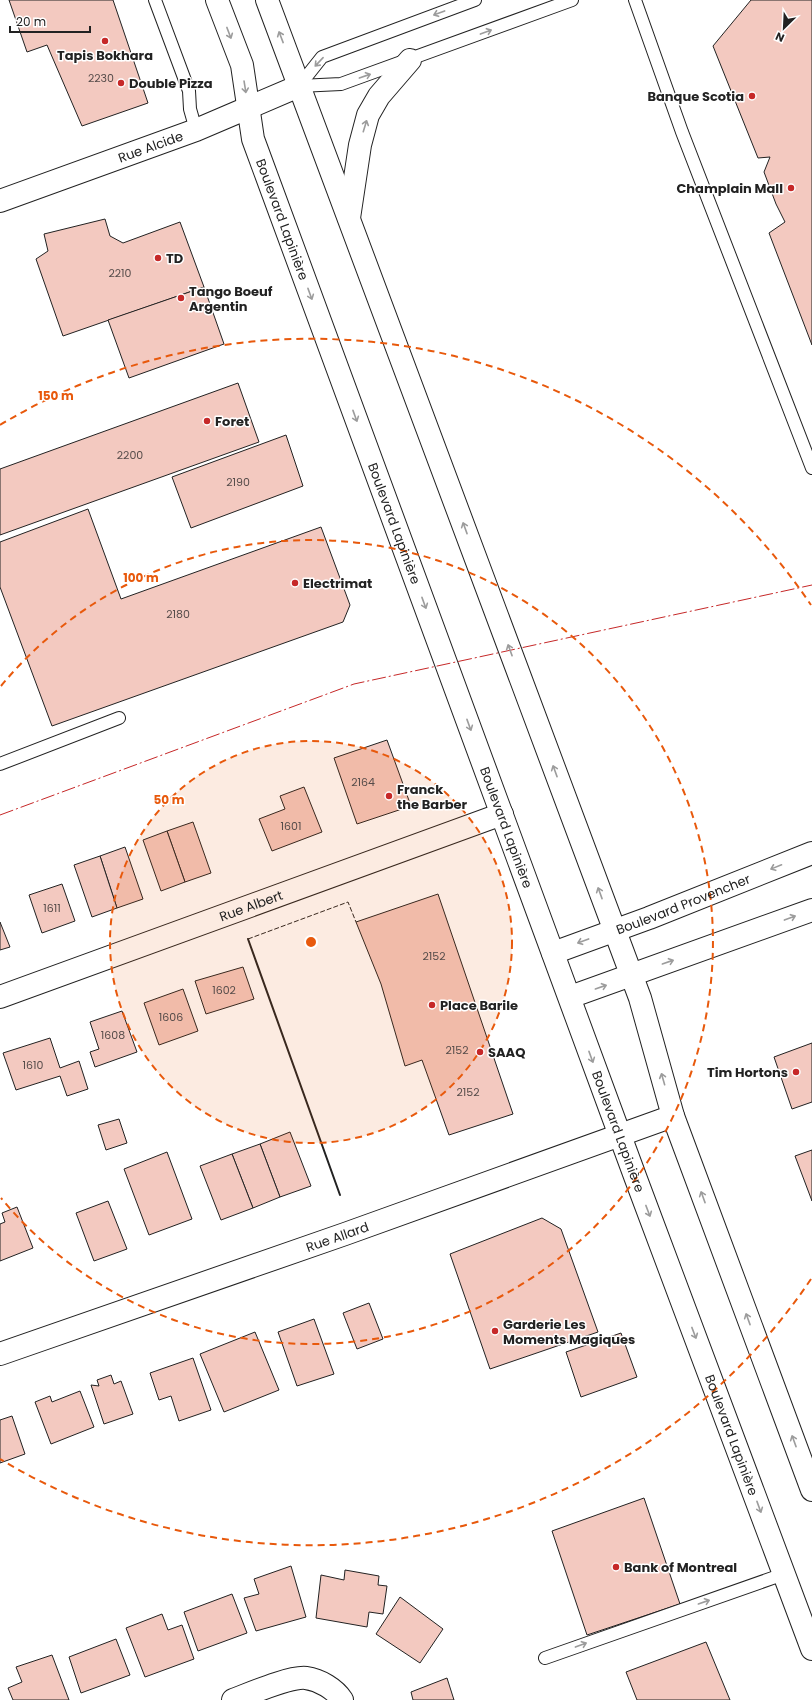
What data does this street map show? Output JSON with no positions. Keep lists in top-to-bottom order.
{
  "streets": {
    "main road": [
      "Rue Alcide",
      "Boulevard Lapinière",
      "Boulevard Provencher",
      "Rue Albert",
      "Rue Allard"
    ]
  },
  "crossings": [
    ["Rue Alcide", "Boulevard Lapinière"],
    ["Boulevard Lapinière", "Boulevard Provencher"],
    ["Boulevard Lapinière", "Rue Albert"],
    ["Boulevard Lapinière", "Rue Allard"]
  ],
  "places": [
    "Tapis Bokhara",
    "Double Pizza",
    "Banque Scotia",
    "Champlain Mall",
    "TD",
    "Tango Boeuf Argentin",
    "Foret",
    "Electrimat",
    "Franck the Barber",
    "Place Barile",
    "SAAQ",
    "Tim Hortons",
    "Garderie Les Moments Magiques",
    "Bank of Montreal"
  ],
  "house_numbers": [
    "2230",
    "2210",
    "2200",
    "2190",
    "2180",
    "2164",
    "1601",
    "1611",
    "2152",
    "1602",
    "1606",
    "1608",
    "2152",
    "1610",
    "2152"
  ],
  "scale_bar": "20 m",
  "north": "bottom left",
  "rings": ["150 m", "100 m", "50 m"]
}
